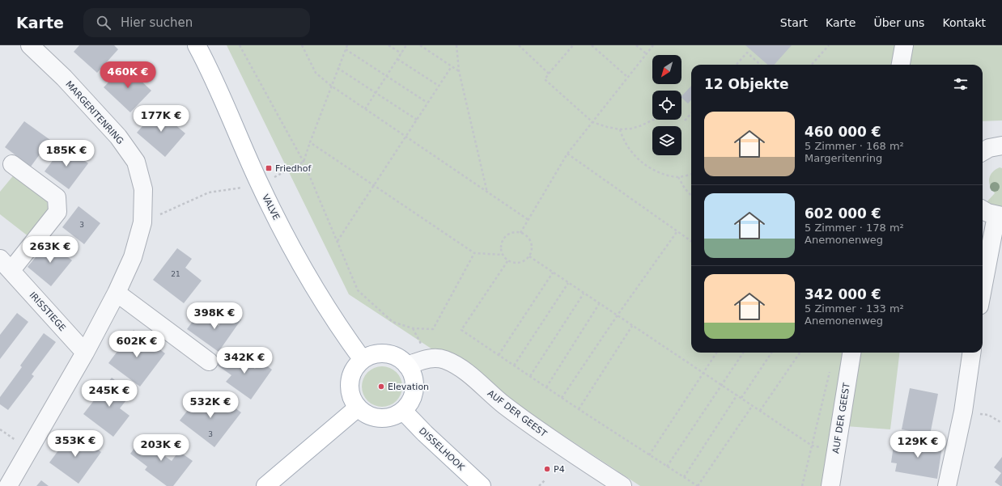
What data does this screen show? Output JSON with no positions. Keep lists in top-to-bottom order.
{
  "streets": {
    "main road": ["VALVE", "DISSELHOOK"],
    "street": ["MARGERITENRING", "IRISSTIEGE", "AUF DER GEEST"]
  },
  "crossings": [
    ["MARGERITENRING", "IRISSTIEGE"],
    ["VALVE", "AUF DER GEEST"],
    ["VALVE", "DISSELHOOK"],
    ["AUF DER GEEST", "DISSELHOOK"]
  ],
  "places": {
    "transit": ["Friedhof"],
    "other": ["Elevation", "P4"]
  },
  "house_numbers": ["3", "21", "3"],
  "north": "bottom left",
  "page": {
    "header": "Karte",
    "search": "Hier suchen",
    "nav": [
      "Start",
      "Karte",
      "Über uns",
      "Kontakt"
    ],
    "price": [
      "460K €",
      "177K €",
      "185K €",
      "263K €",
      "398K €",
      "602K €",
      "342K €",
      "245K €",
      "532K €",
      "353K €",
      "129K €",
      "203K €"
    ],
    "heading": "12 Objekte",
    "list": [
      {
        "name": "460 000 €",
        "note": "5 Zimmer · 168 m² · Margeritenring"
      },
      {
        "name": "602 000 €",
        "note": "5 Zimmer · 178 m² · Anemonenweg"
      },
      {
        "name": "342 000 €",
        "note": "5 Zimmer · 133 m² · Anemonenweg"
      }
    ]
  }
}
